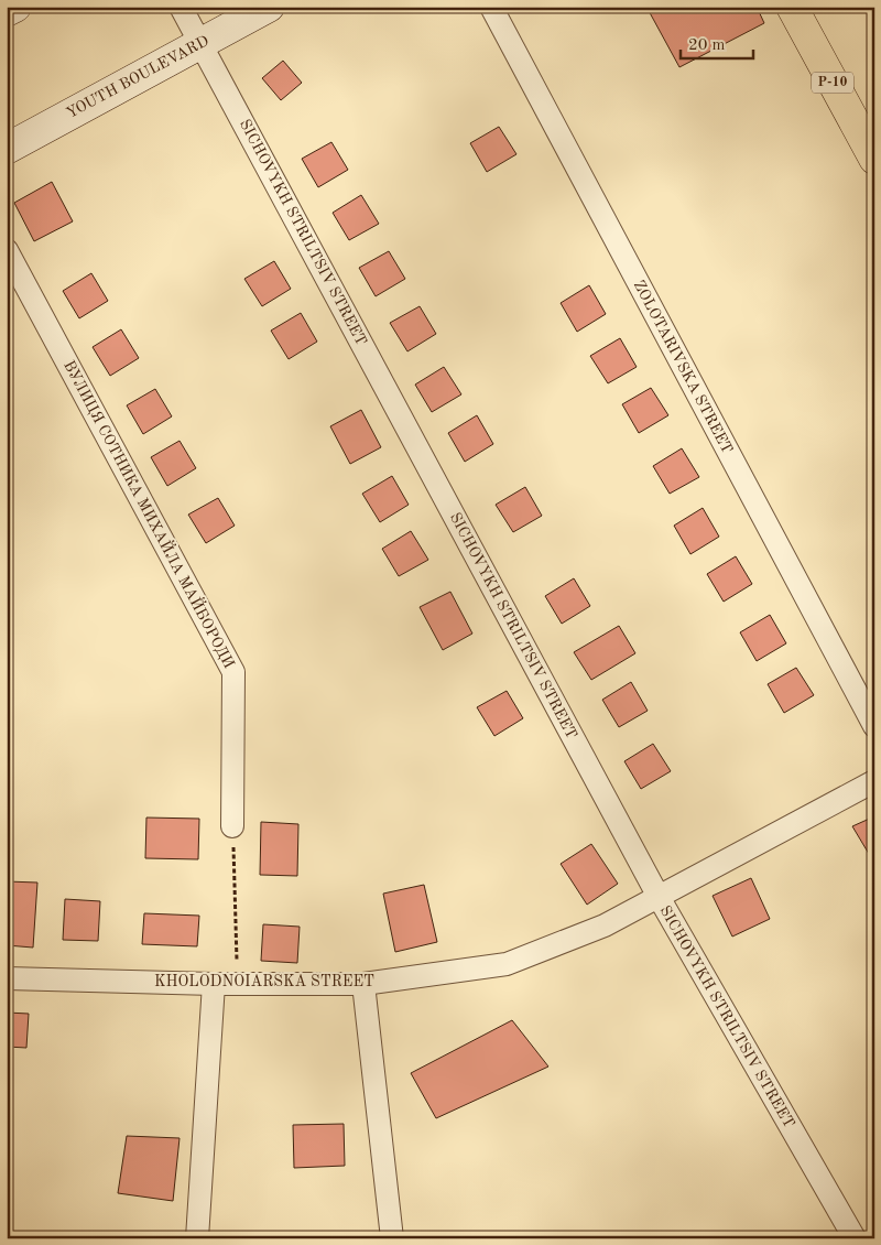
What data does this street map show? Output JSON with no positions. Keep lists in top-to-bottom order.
{
  "streets": {
    "main road": ["YOUTH BOULEVARD", "Р-10"],
    "street": [
      "SICHOVYKH STRILTSIV STREET",
      "ZOLOTARIVSKA STREET",
      "ВУЛИЦЯ СОТНИКА МИХАЙЛА МАЙБОРОДИ",
      "KHOLODNOIARSKA STREET"
    ]
  },
  "crossings": [
    ["YOUTH BOULEVARD", "SICHOVYKH STRILTSIV STREET"],
    ["SICHOVYKH STRILTSIV STREET", "KHOLODNOIARSKA STREET"]
  ],
  "scale_bar": "20 m"
}
